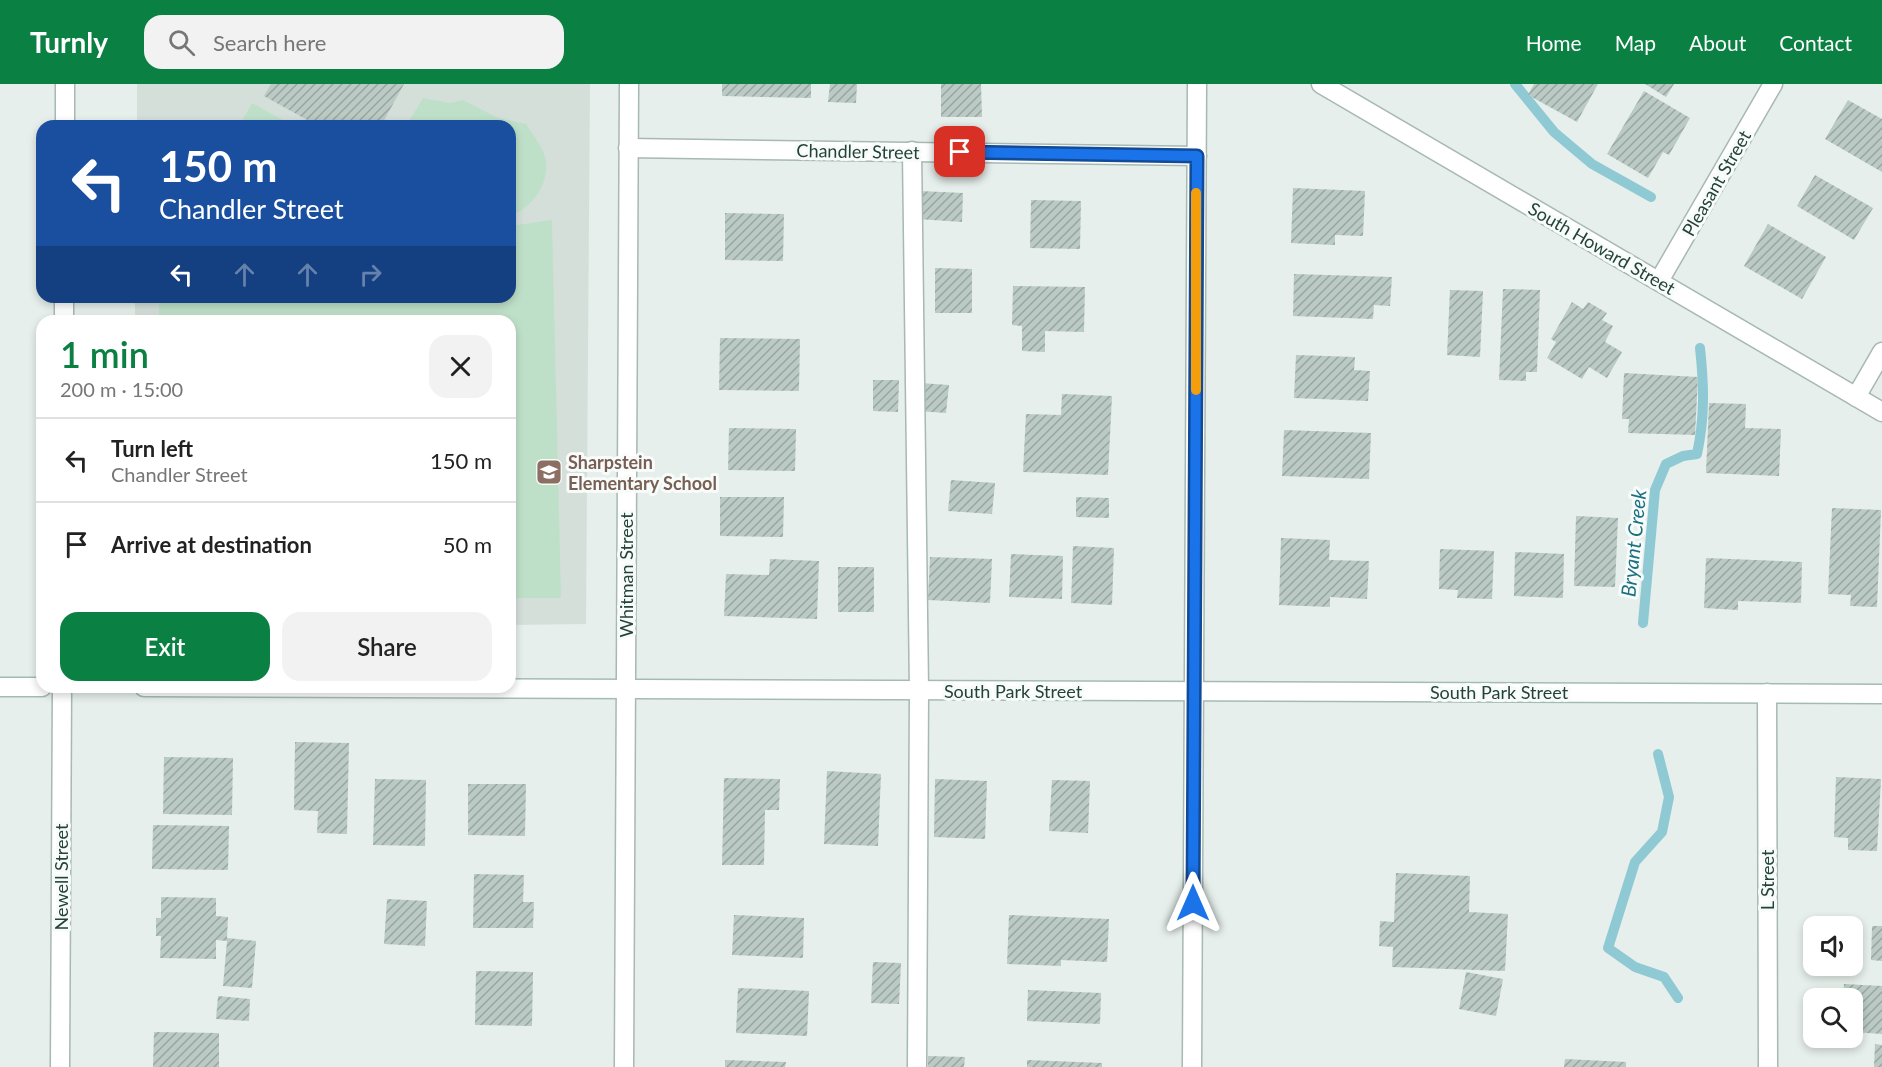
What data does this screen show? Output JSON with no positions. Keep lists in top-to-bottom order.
{
  "streets": {
    "street": [
      "Chandler Street",
      "Pleasant Street",
      "South Howard Street",
      "Whitman Street",
      "South Park Street",
      "Newell Street",
      "L Street"
    ]
  },
  "crossings": [
    ["Chandler Street", "Whitman Street"],
    ["Pleasant Street", "South Howard Street"],
    ["Whitman Street", "South Park Street"],
    ["South Park Street", "L Street"]
  ],
  "water": ["Bryant Creek"],
  "places": {
    "school or university": ["Sharpstein Elementary School"]
  },
  "page": {
    "header": "Turnly",
    "search": "Search here",
    "nav": [
      "Home",
      "Map",
      "About",
      "Contact"
    ],
    "turn": ["150 m", "Chandler Street"],
    "heading": ["1 min", "200 m · 15:00"],
    "list": [
      {
        "name": "Turn left",
        "note": "Chandler Street",
        "value": "150 m"
      },
      {
        "name": "Arrive at destination",
        "value": "50 m"
      }
    ],
    "buttons": ["Exit", "Share"]
  }
}
